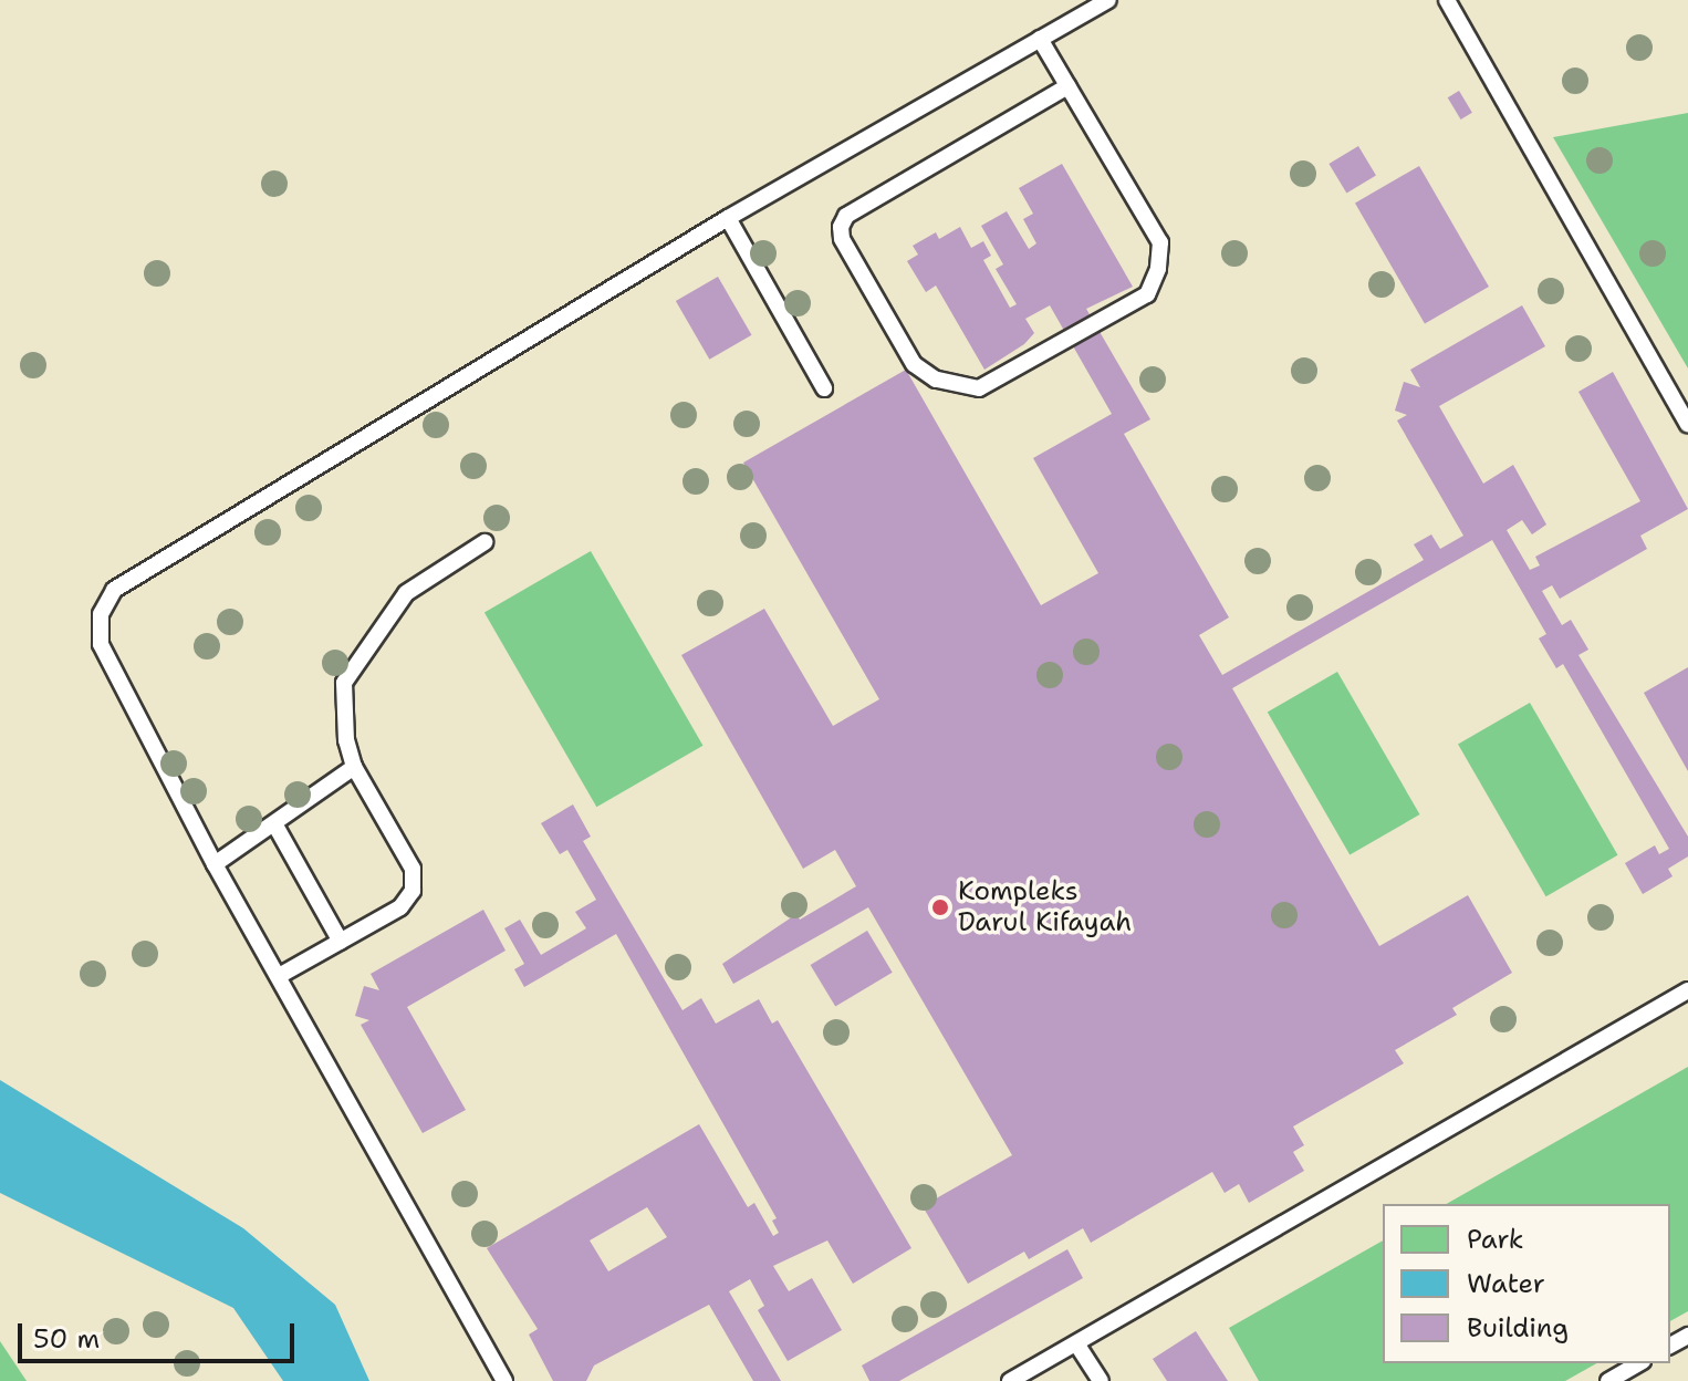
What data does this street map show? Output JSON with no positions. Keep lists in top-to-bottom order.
{
  "places": ["Kompleks Darul Kifayah"],
  "legend": ["Park", "Water", "Building"],
  "scale_bar": "50 m"
}
